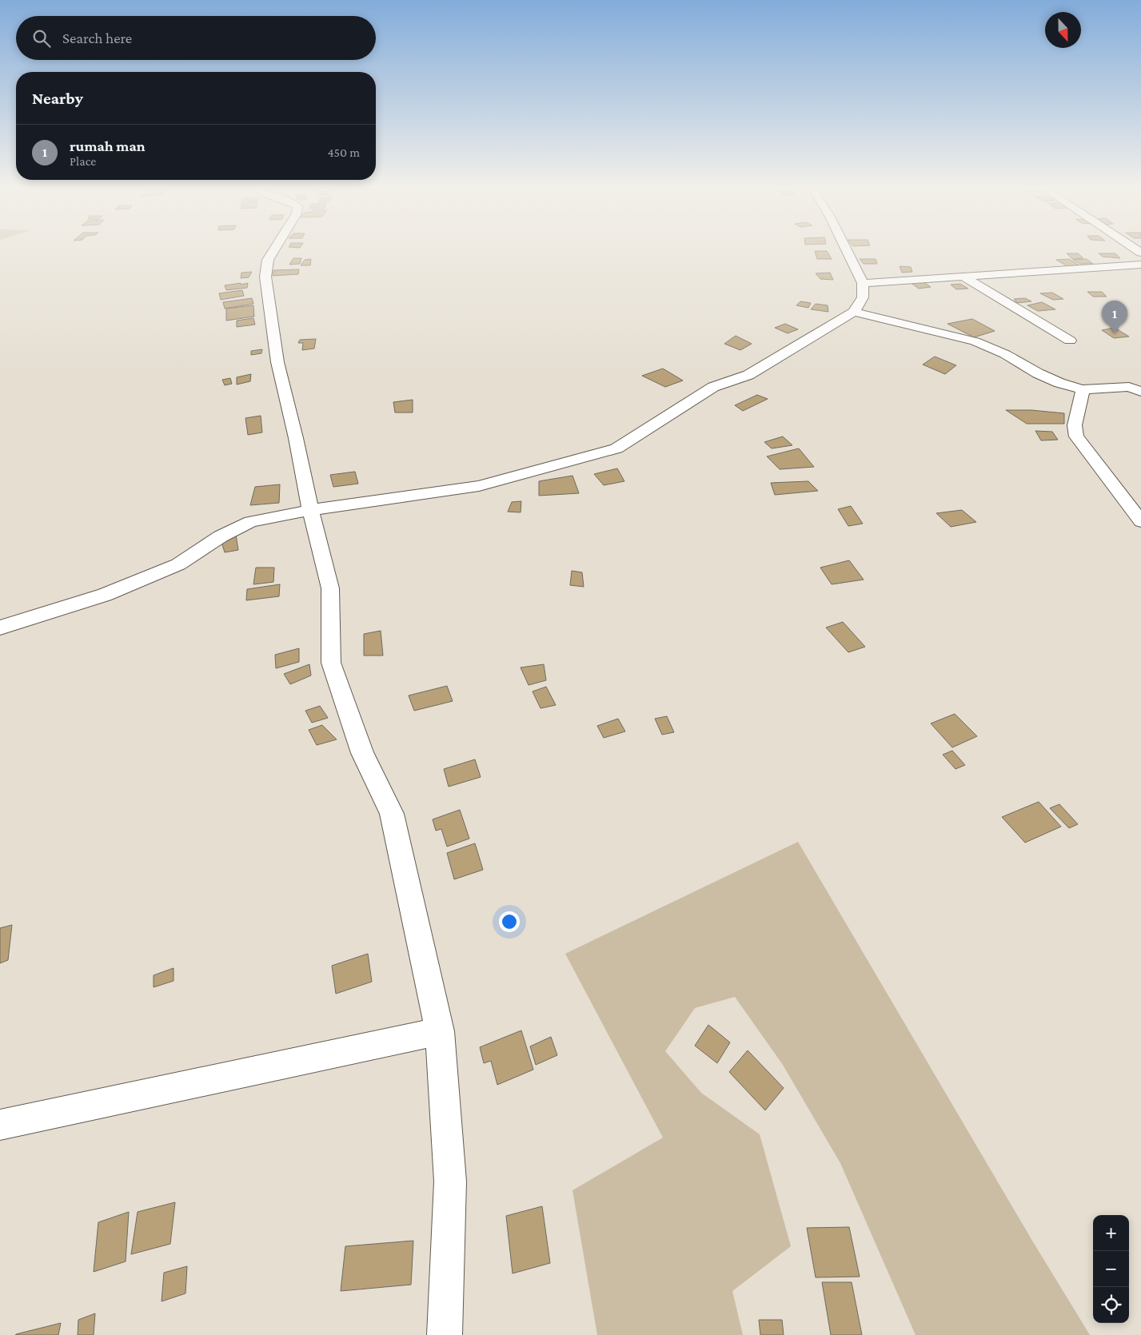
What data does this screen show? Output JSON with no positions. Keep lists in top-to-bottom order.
{
  "north": "bottom",
  "page": {
    "search": "Search here",
    "heading": "Nearby",
    "list": [
      {
        "mark": "1",
        "name": "rumah man",
        "note": "Place",
        "value": "450 m"
      }
    ],
    "pins": "1",
    "map_buttons": ["+", "−"]
  }
}
